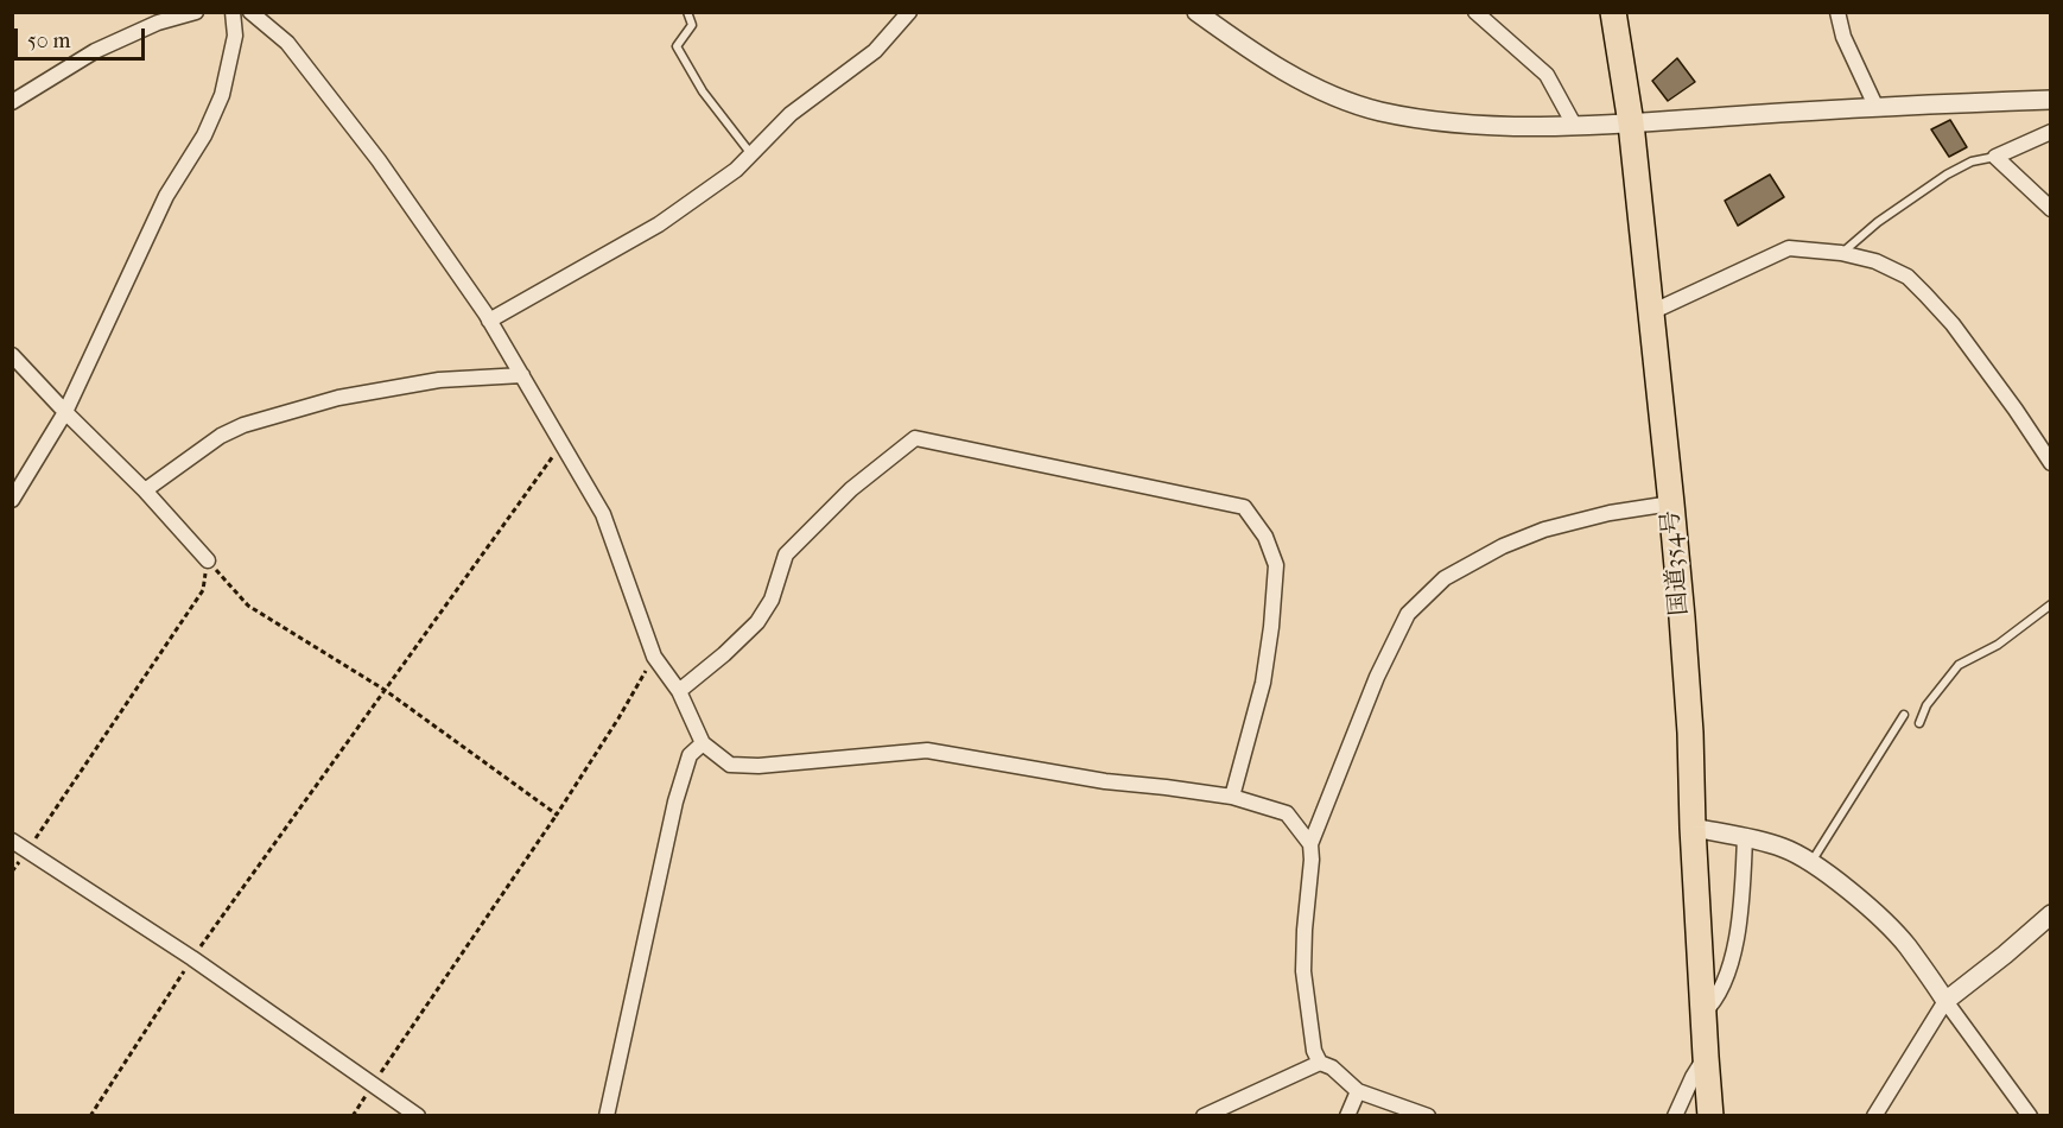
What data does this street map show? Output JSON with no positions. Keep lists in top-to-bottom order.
{
  "streets": {
    "highway": ["国道354号"]
  },
  "scale_bar": "50 m"
}
